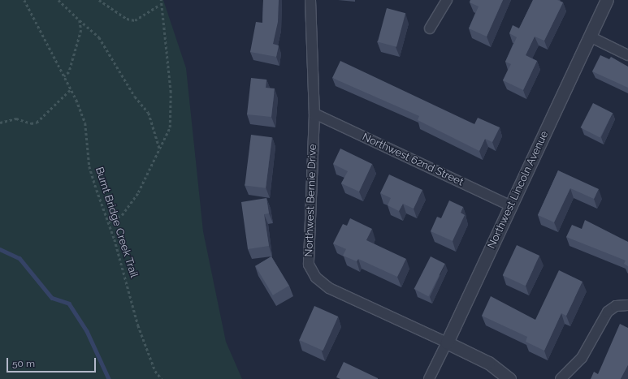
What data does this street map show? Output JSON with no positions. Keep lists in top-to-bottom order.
{
  "streets": {
    "street": ["Northwest 62nd Street", "Northwest Lincoln Avenue", "Northwest Bernie Drive"],
    "path": ["Burnt Bridge Creek Trail"]
  },
  "crossings": [
    ["Northwest 62nd Street", "Northwest Lincoln Avenue"],
    ["Northwest 62nd Street", "Northwest Bernie Drive"],
    ["Northwest Lincoln Avenue", "Northwest Bernie Drive"]
  ],
  "scale_bar": "50 m"
}
